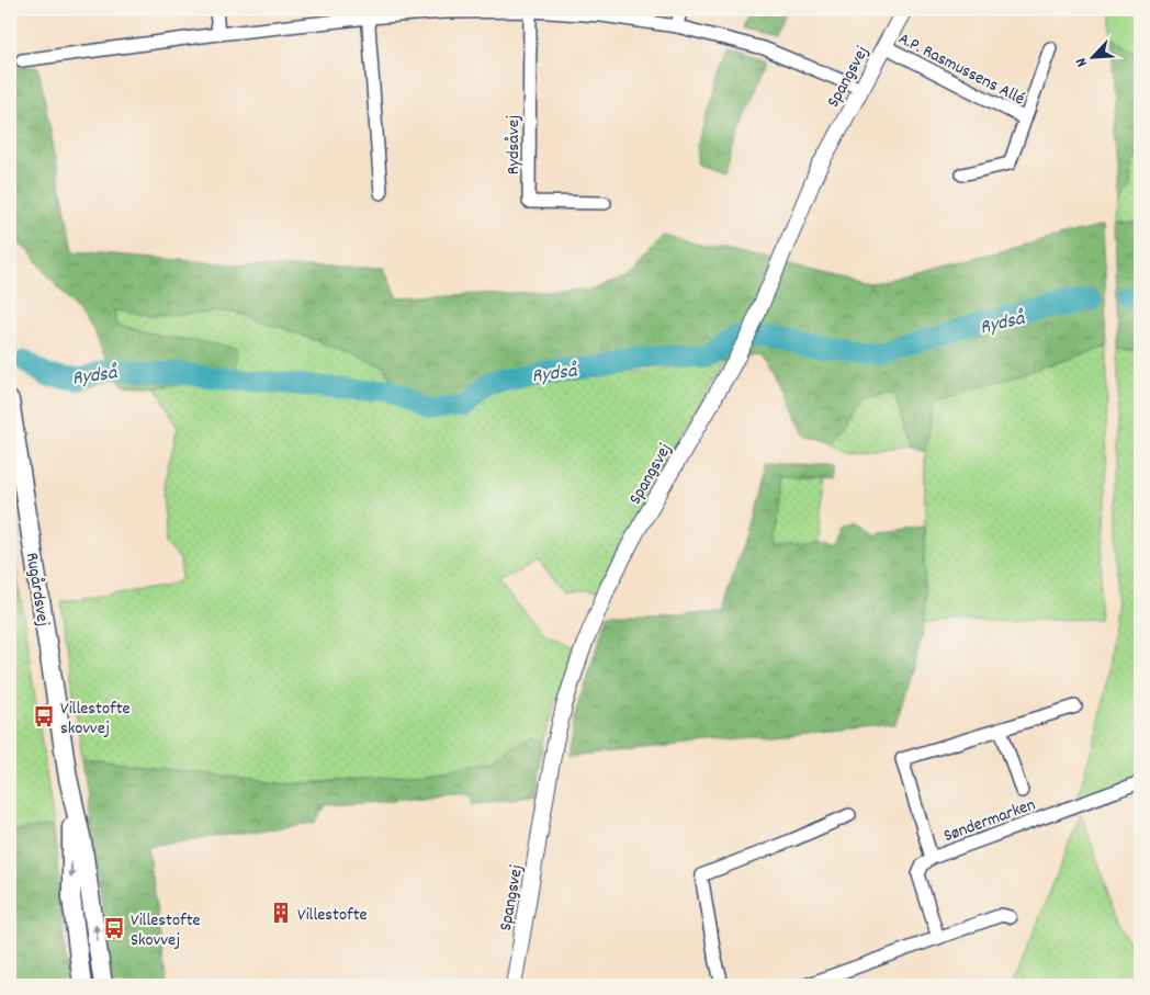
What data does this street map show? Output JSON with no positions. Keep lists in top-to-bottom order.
{
  "streets": {
    "main road": ["Rugårdsvej"],
    "street": [
      "A.P. Rasmussens Allé",
      "Spangsvej",
      "Rydsåvej",
      "Søndermarken"
    ]
  },
  "crossings": [
    ["A.P. Rasmussens Allé", "Spangsvej"]
  ],
  "water": ["Rydså"],
  "places": {
    "bus stop": ["Villestofte skovvej", "Villestofte Skovvej"],
    "building": ["Villestofte"]
  },
  "north": "bottom left"
}
